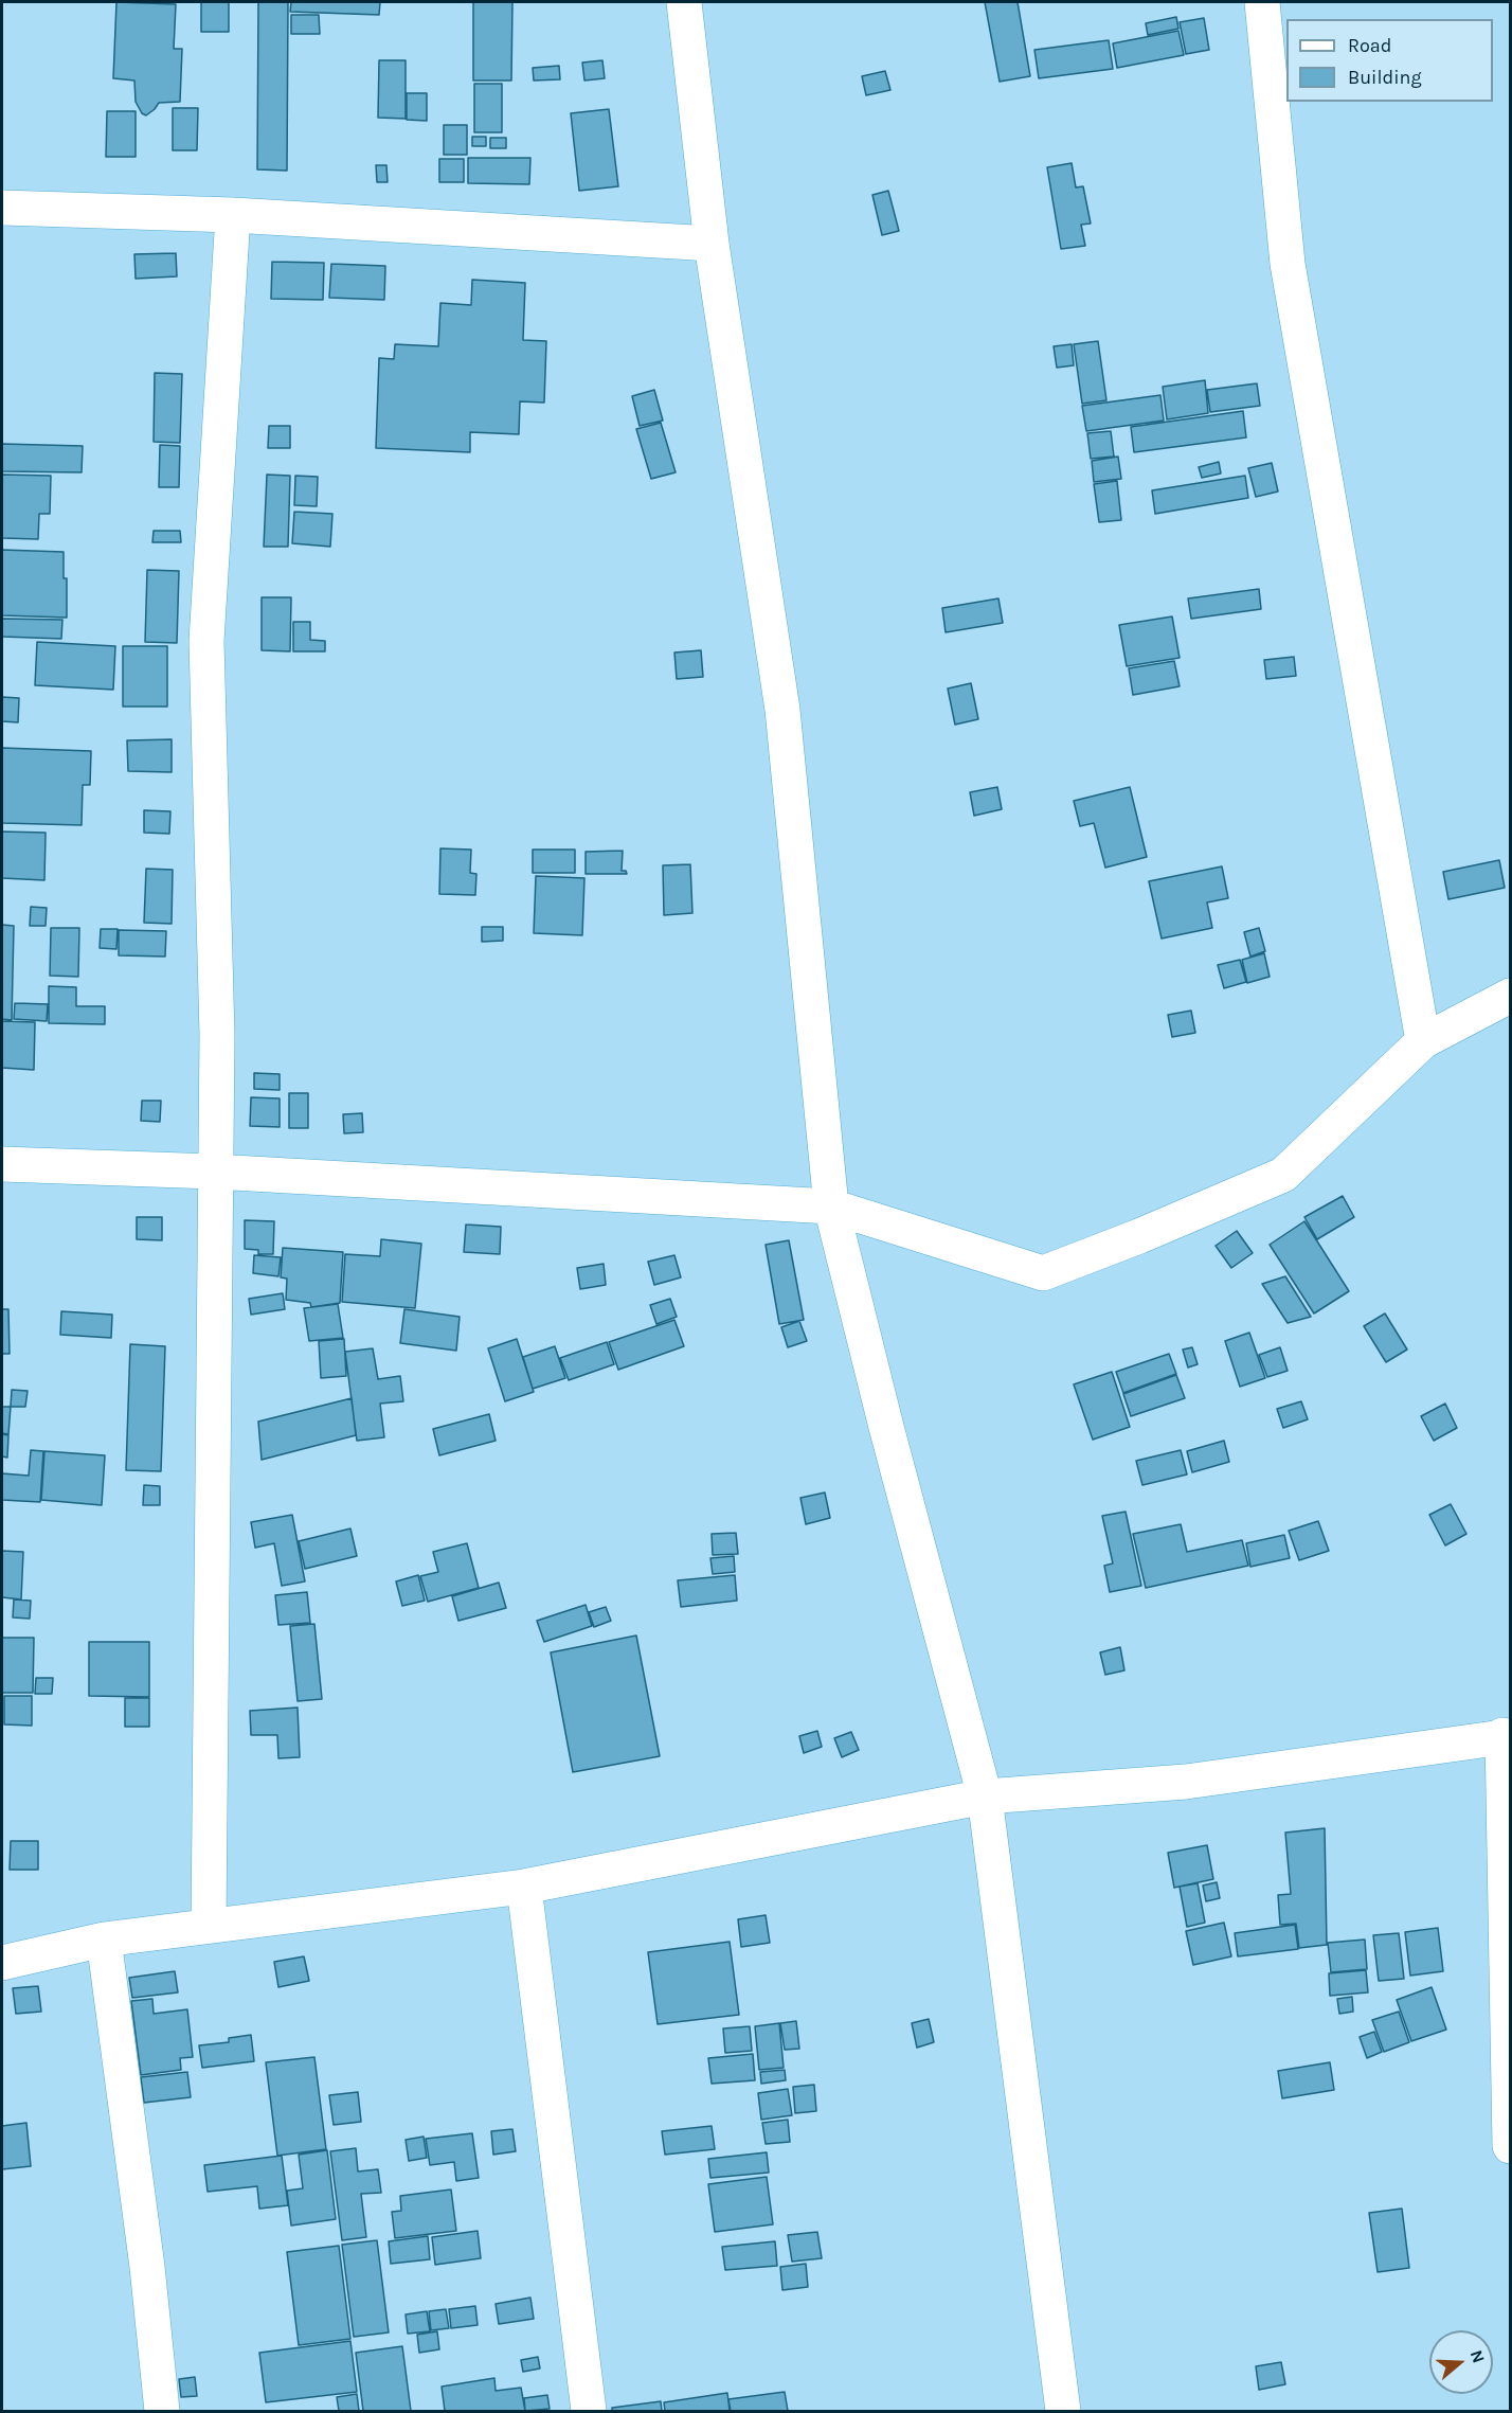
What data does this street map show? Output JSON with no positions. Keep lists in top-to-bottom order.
{
  "legend": ["Road", "Building"],
  "north": "right"
}
